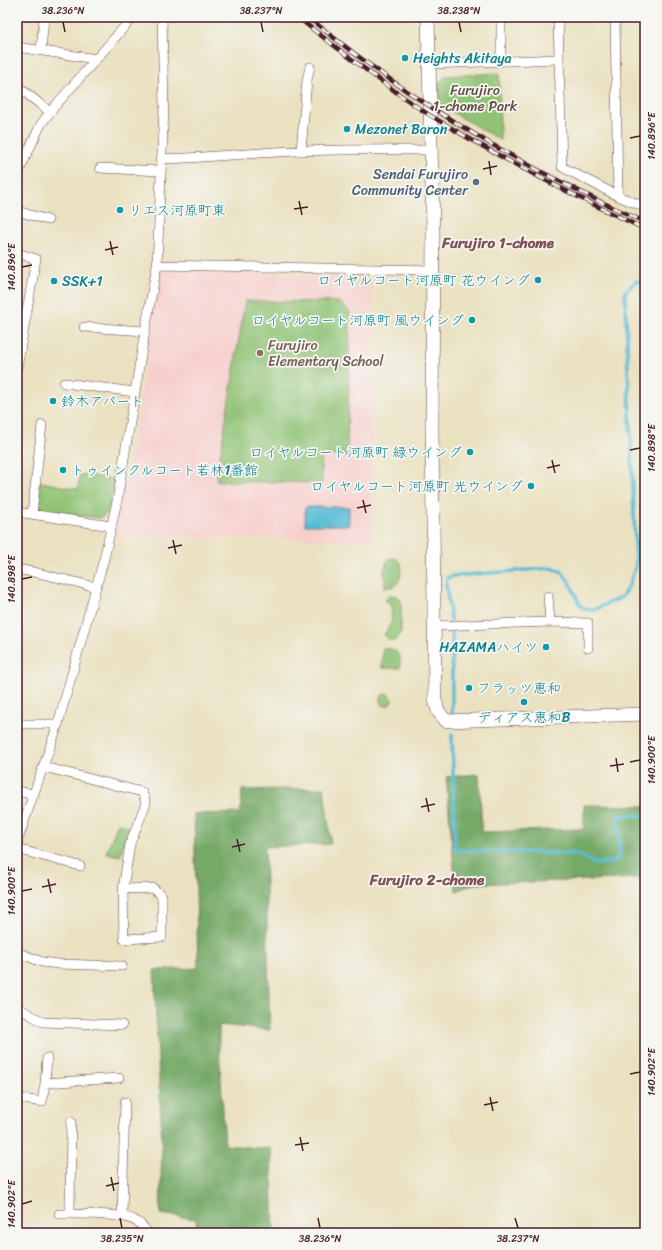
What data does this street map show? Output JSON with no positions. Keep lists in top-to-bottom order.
{
  "districts": ["Furujiro 1-chome", "Furujiro 2-chome"],
  "parks": ["Furujiro 1-chome Park"],
  "places": [
    "Heights Akitaya",
    "Mezonet Baron",
    "Sendai Furujiro Community Center",
    "リエス河原町東",
    "ロイヤルコート河原町 花ウイング",
    "SSK+1",
    "ロイヤルコート河原町 風ウイング",
    "Furujiro Elementary School",
    "鈴木アパート",
    "ロイヤルコート河原町 緑ウイング",
    "トゥインクルコート若林1番館",
    "ロイヤルコート河原町 光ウイング",
    "HAZAMAハイツ",
    "フラッツ恵和",
    "ディアス恵和B"
  ],
  "coordinates": [
    "38.236°N",
    "38.237°N",
    "38.238°N",
    "140.896°E",
    "140.898°E",
    "140.900°E",
    "140.902°E",
    "38.235°N"
  ]
}
